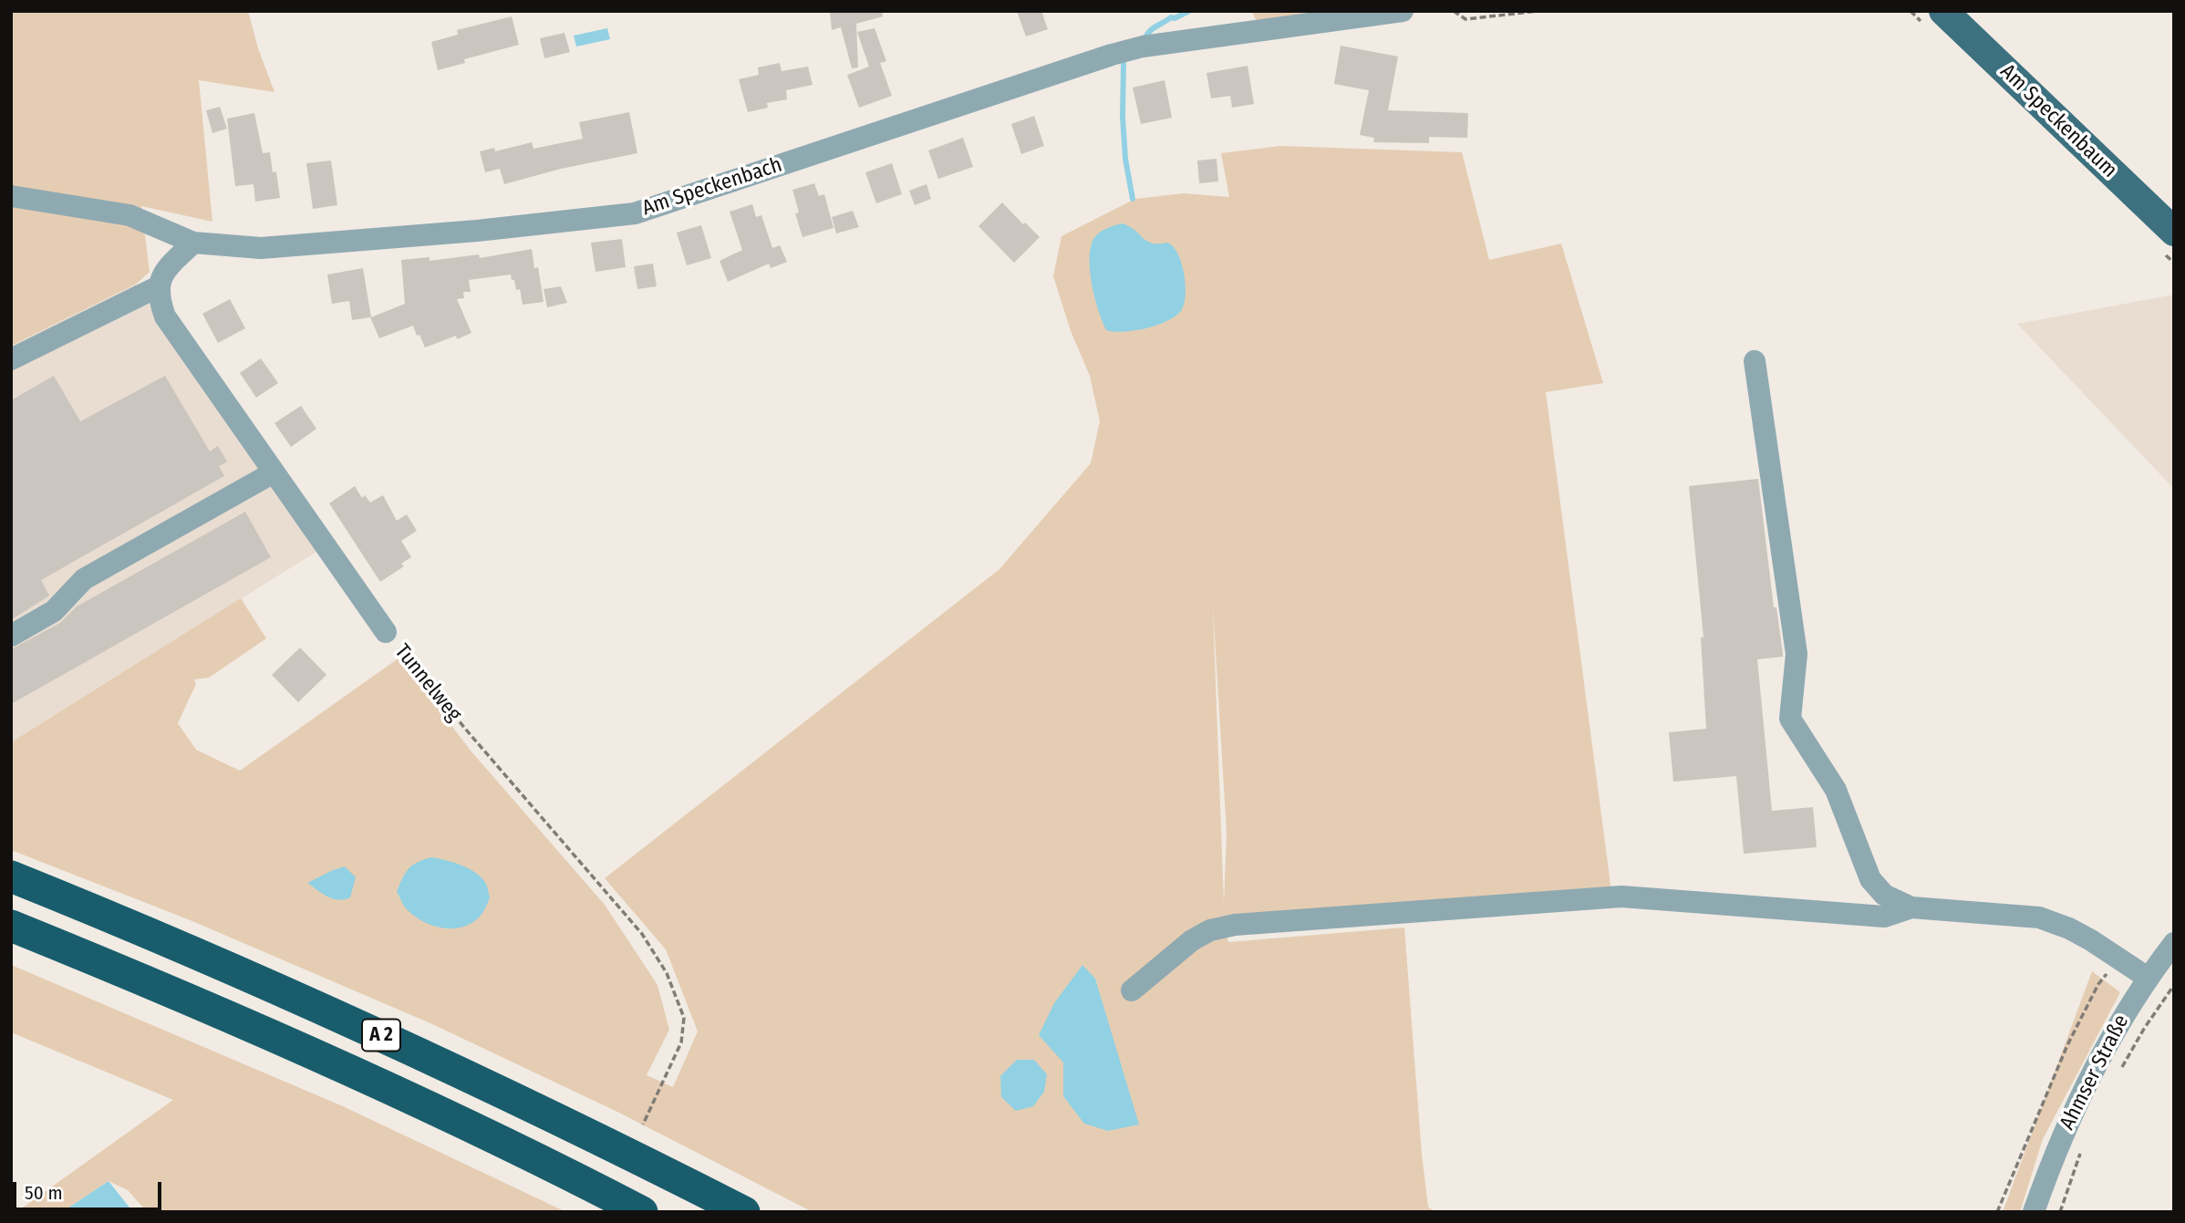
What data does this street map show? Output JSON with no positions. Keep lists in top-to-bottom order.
{
  "streets": {
    "highway": ["A 2"],
    "main road": ["Am Speckenbaum"],
    "street": ["Am Speckenbach", "Tunnelweg", "Ahmser Straße"]
  },
  "scale_bar": "50 m"
}
